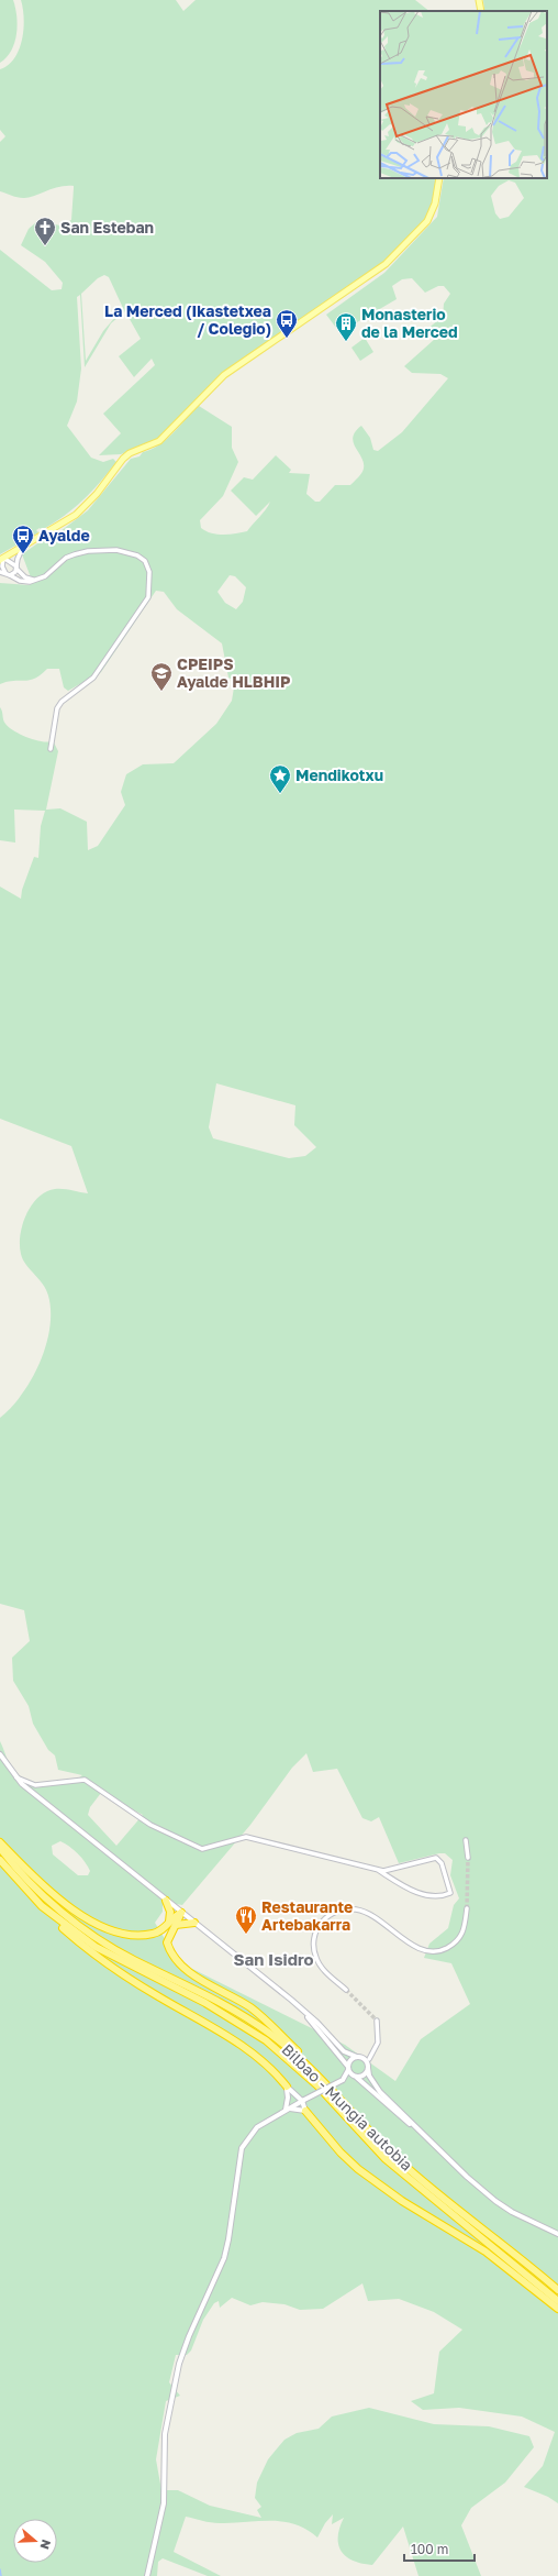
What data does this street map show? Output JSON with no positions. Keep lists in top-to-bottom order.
{
  "streets": {
    "highway": ["Bilbao - Mungia autobia"]
  },
  "districts": ["San Isidro"],
  "places": {
    "church": ["San Esteban"],
    "bus stop": ["La Merced (Ikastetxea / Colegio)", "Ayalde"],
    "building": ["Monasterio de la Merced"],
    "school or university": ["CPEIPS Ayalde HLBHIP"],
    "place": ["Mendikotxu"],
    "restaurant": ["Restaurante Artebakarra"]
  },
  "scale_bar": "100 m",
  "north": "right"
}
